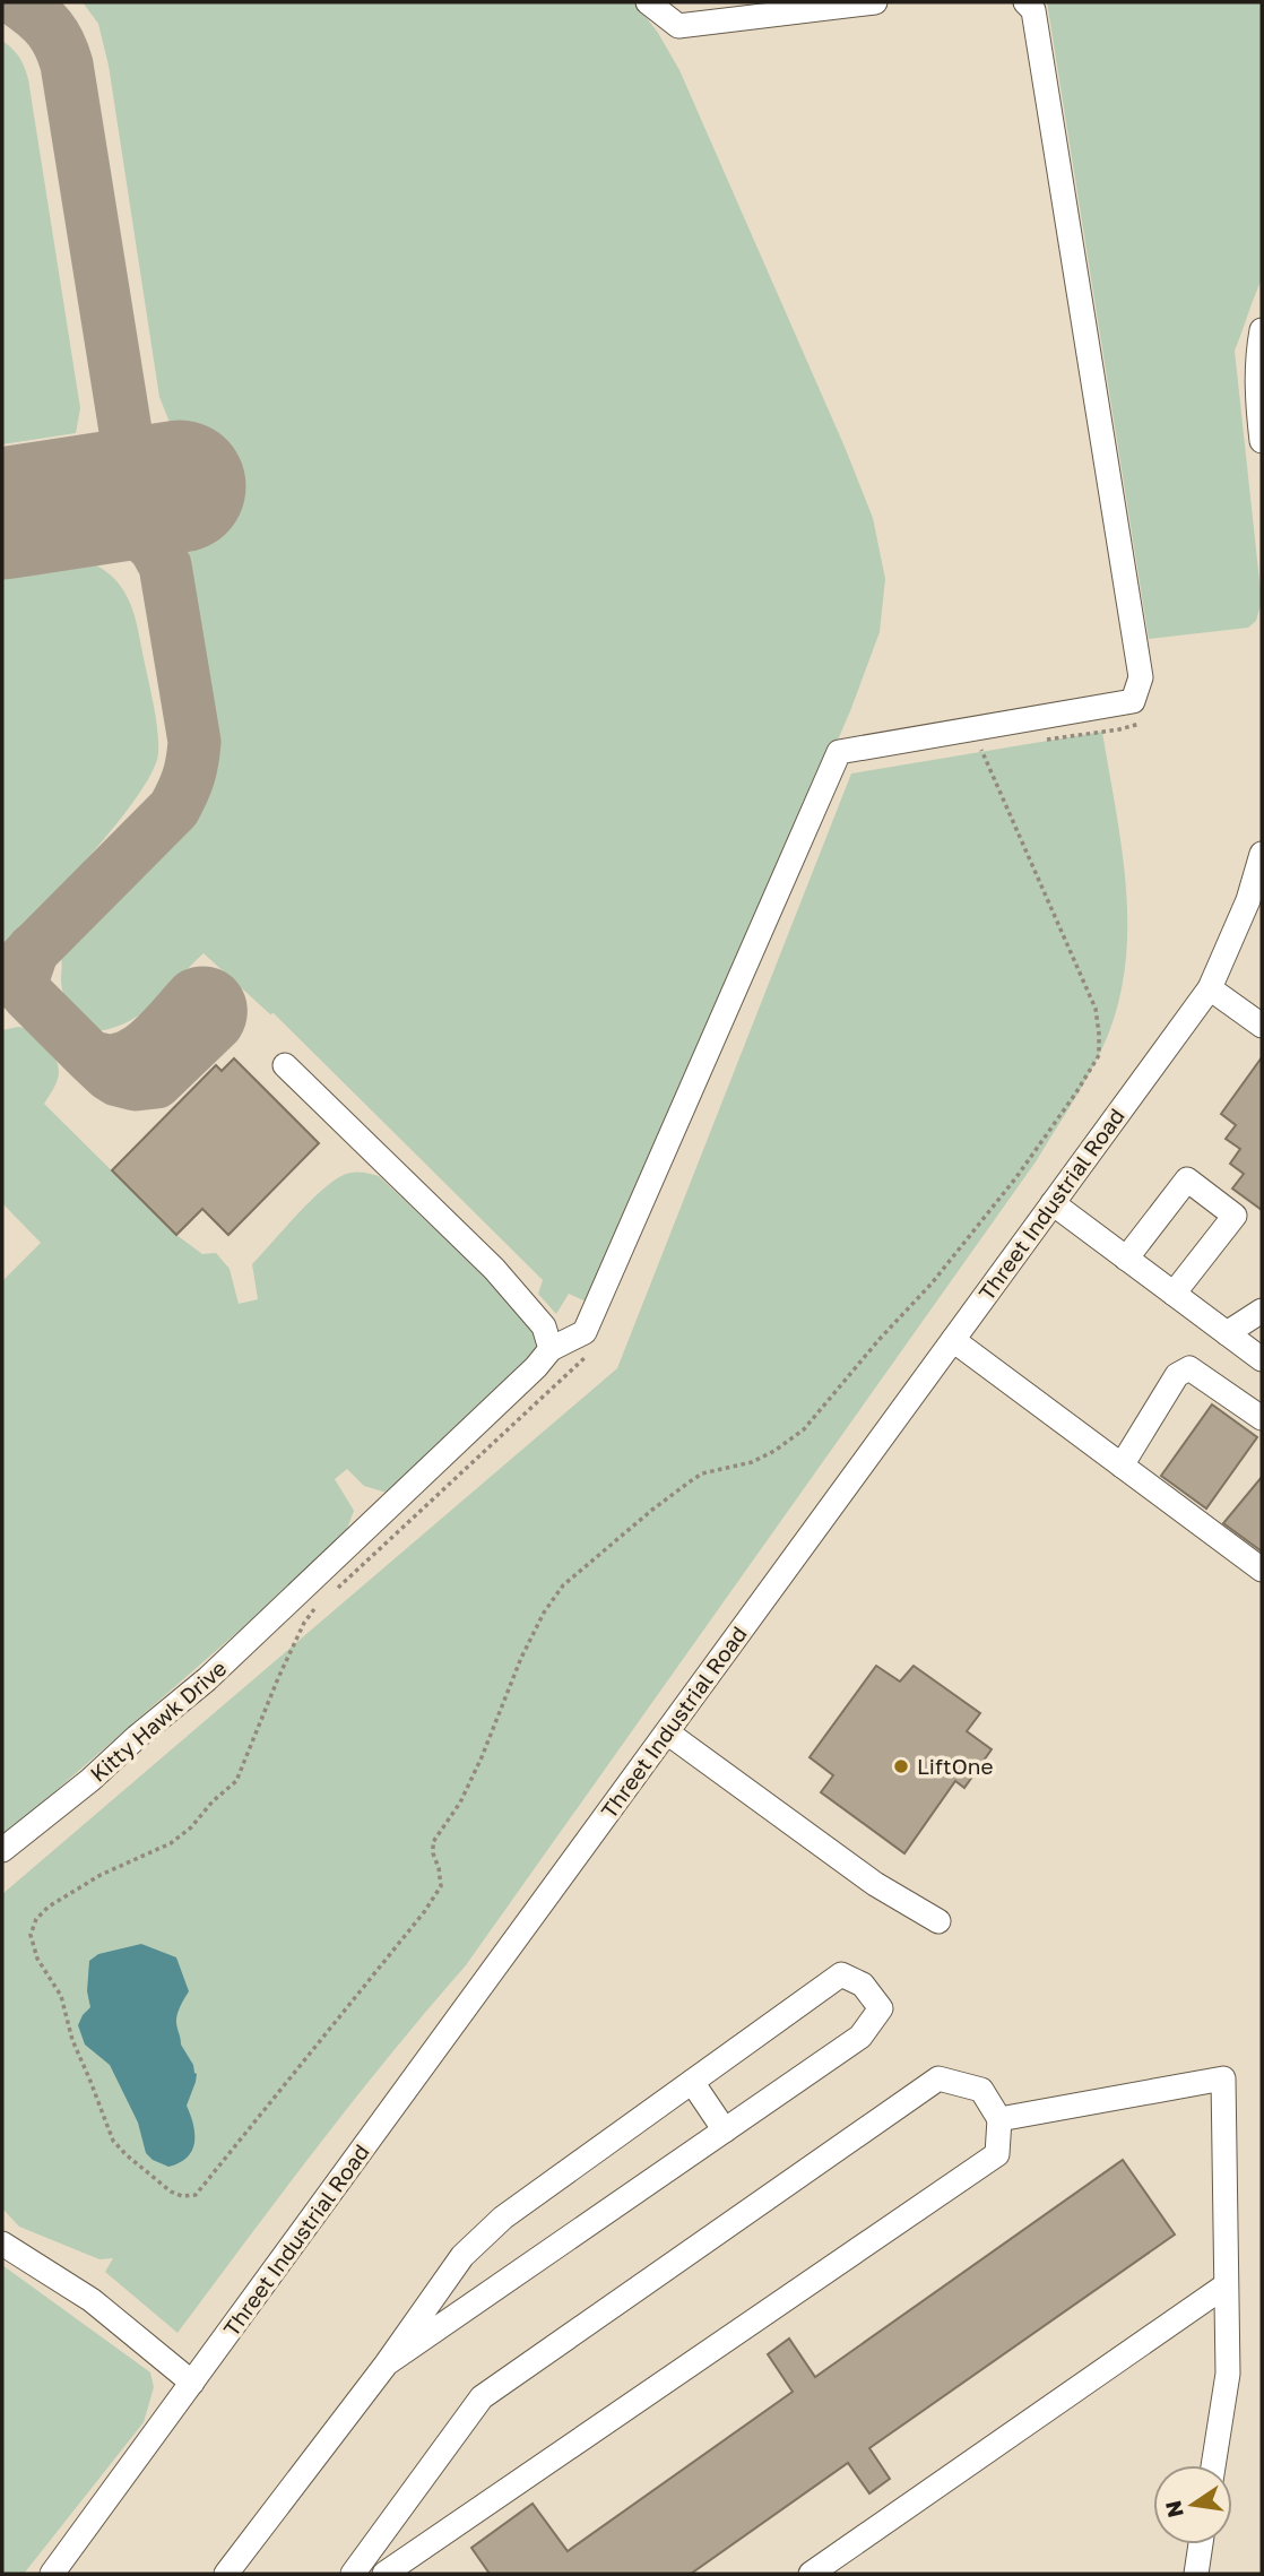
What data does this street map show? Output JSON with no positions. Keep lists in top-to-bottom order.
{
  "streets": {
    "street": ["Threet Industrial Road", "Kitty Hawk Drive"]
  },
  "places": ["LiftOne"],
  "north": "left"
}
